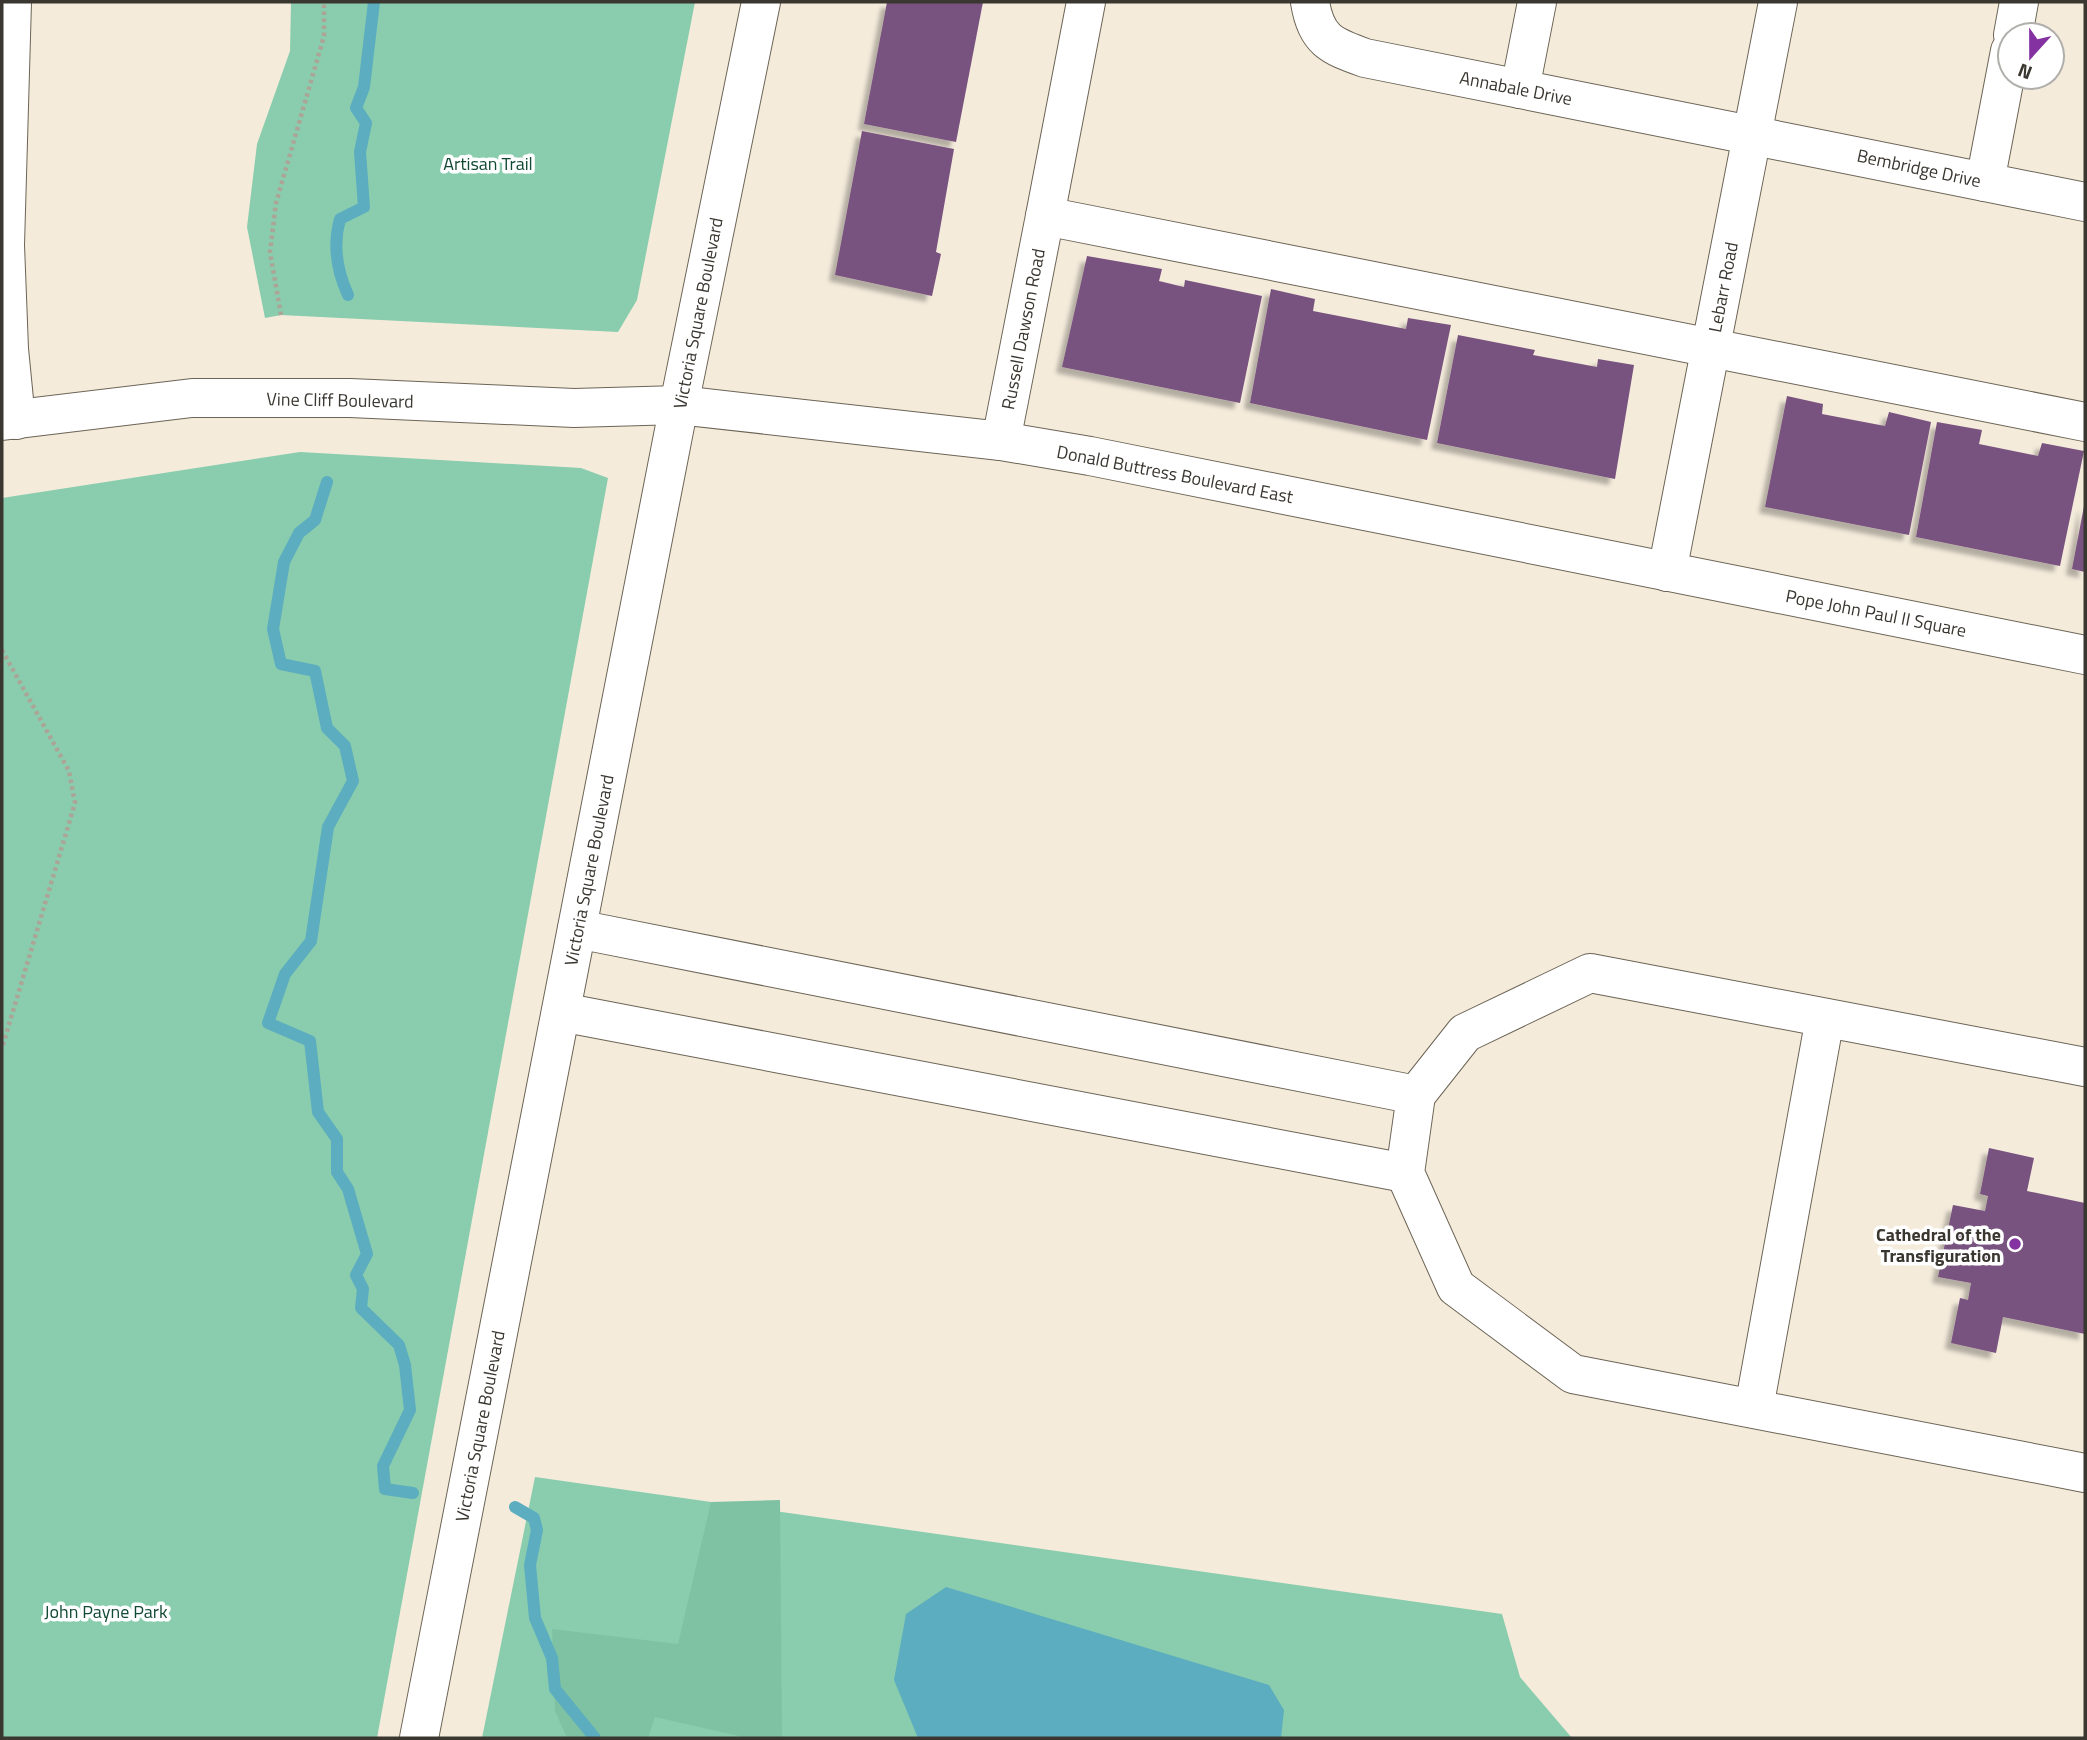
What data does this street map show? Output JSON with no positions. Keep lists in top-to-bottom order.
{
  "streets": {
    "street": [
      "Annabale Drive",
      "Bembridge Drive",
      "Lebarr Road",
      "Victoria Square Boulevard",
      "Russell Dawson Road",
      "Vine Cliff Boulevard",
      "Donald Buttress Boulevard East",
      "Pope John Paul II Square"
    ]
  },
  "crossings": [
    ["Annabale Drive", "Bembridge Drive"],
    ["Annabale Drive", "Lebarr Road"],
    ["Bembridge Drive", "Lebarr Road"],
    ["Lebarr Road", "Donald Buttress Boulevard East"],
    ["Lebarr Road", "Pope John Paul II Square"],
    ["Victoria Square Boulevard", "Vine Cliff Boulevard"],
    ["Victoria Square Boulevard", "Donald Buttress Boulevard East"],
    ["Russell Dawson Road", "Donald Buttress Boulevard East"],
    ["Vine Cliff Boulevard", "Donald Buttress Boulevard East"],
    ["Donald Buttress Boulevard East", "Pope John Paul II Square"]
  ],
  "parks": ["Artisan Trail", "John Payne Park"],
  "places": ["Cathedral of the Transfiguration"],
  "north": "bottom"
}
